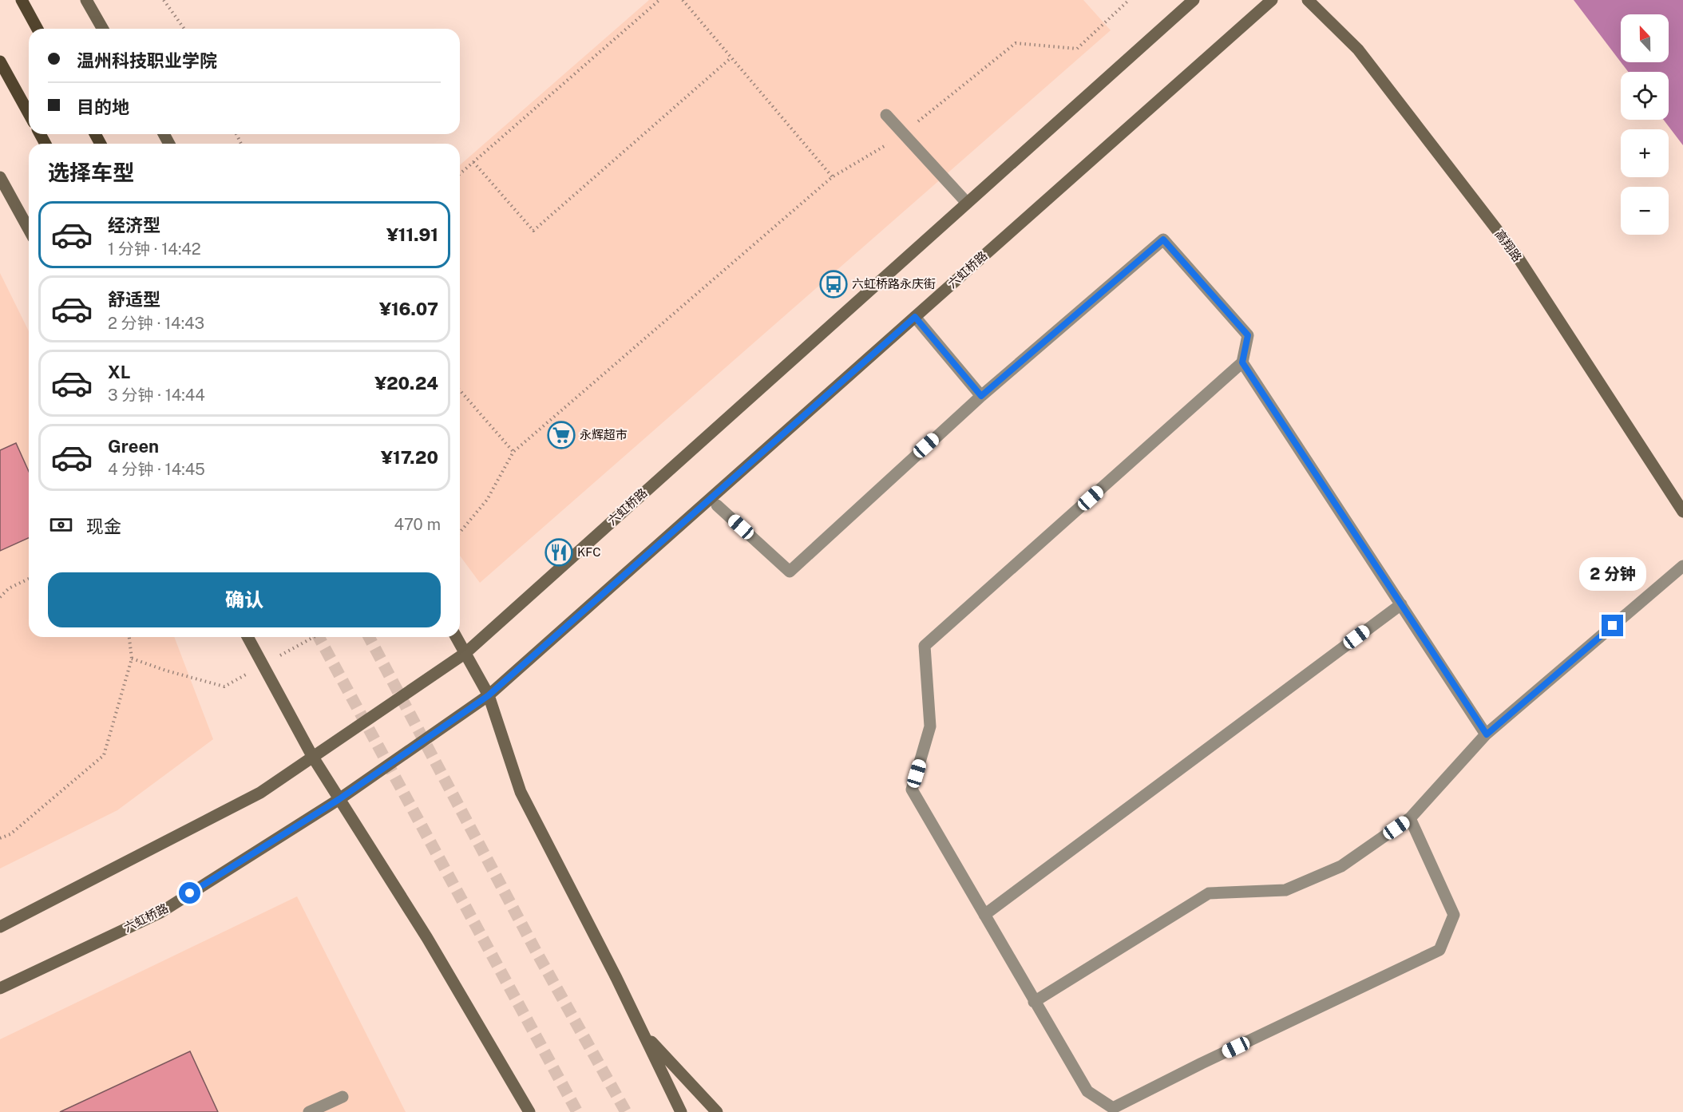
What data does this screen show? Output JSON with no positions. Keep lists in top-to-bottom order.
{
  "streets": {
    "main road": ["高翔路", "六虹桥路"]
  },
  "places": {
    "bus stop": ["六虹桥路永庆街"],
    "supermarket": ["永辉超市"],
    "restaurant": ["KFC"]
  },
  "north": "top",
  "page": {
    "map_buttons": ["+", "−"],
    "banner": ["温州科技职业学院", "目的地"],
    "heading": "选择车型",
    "list": [
      {
        "name": "经济型",
        "note": "1 分钟 · 14:42",
        "value": "¥11.91"
      },
      {
        "name": "舒适型",
        "note": "2 分钟 · 14:43",
        "value": "¥16.07"
      },
      {
        "name": "XL",
        "note": "3 分钟 · 14:44",
        "value": "¥20.24"
      },
      {
        "name": "Green",
        "note": "4 分钟 · 14:45",
        "value": "¥17.20"
      }
    ],
    "pay": ["现金", "470 m"],
    "bubble": "2 分钟",
    "buttons": "确认"
  }
}
